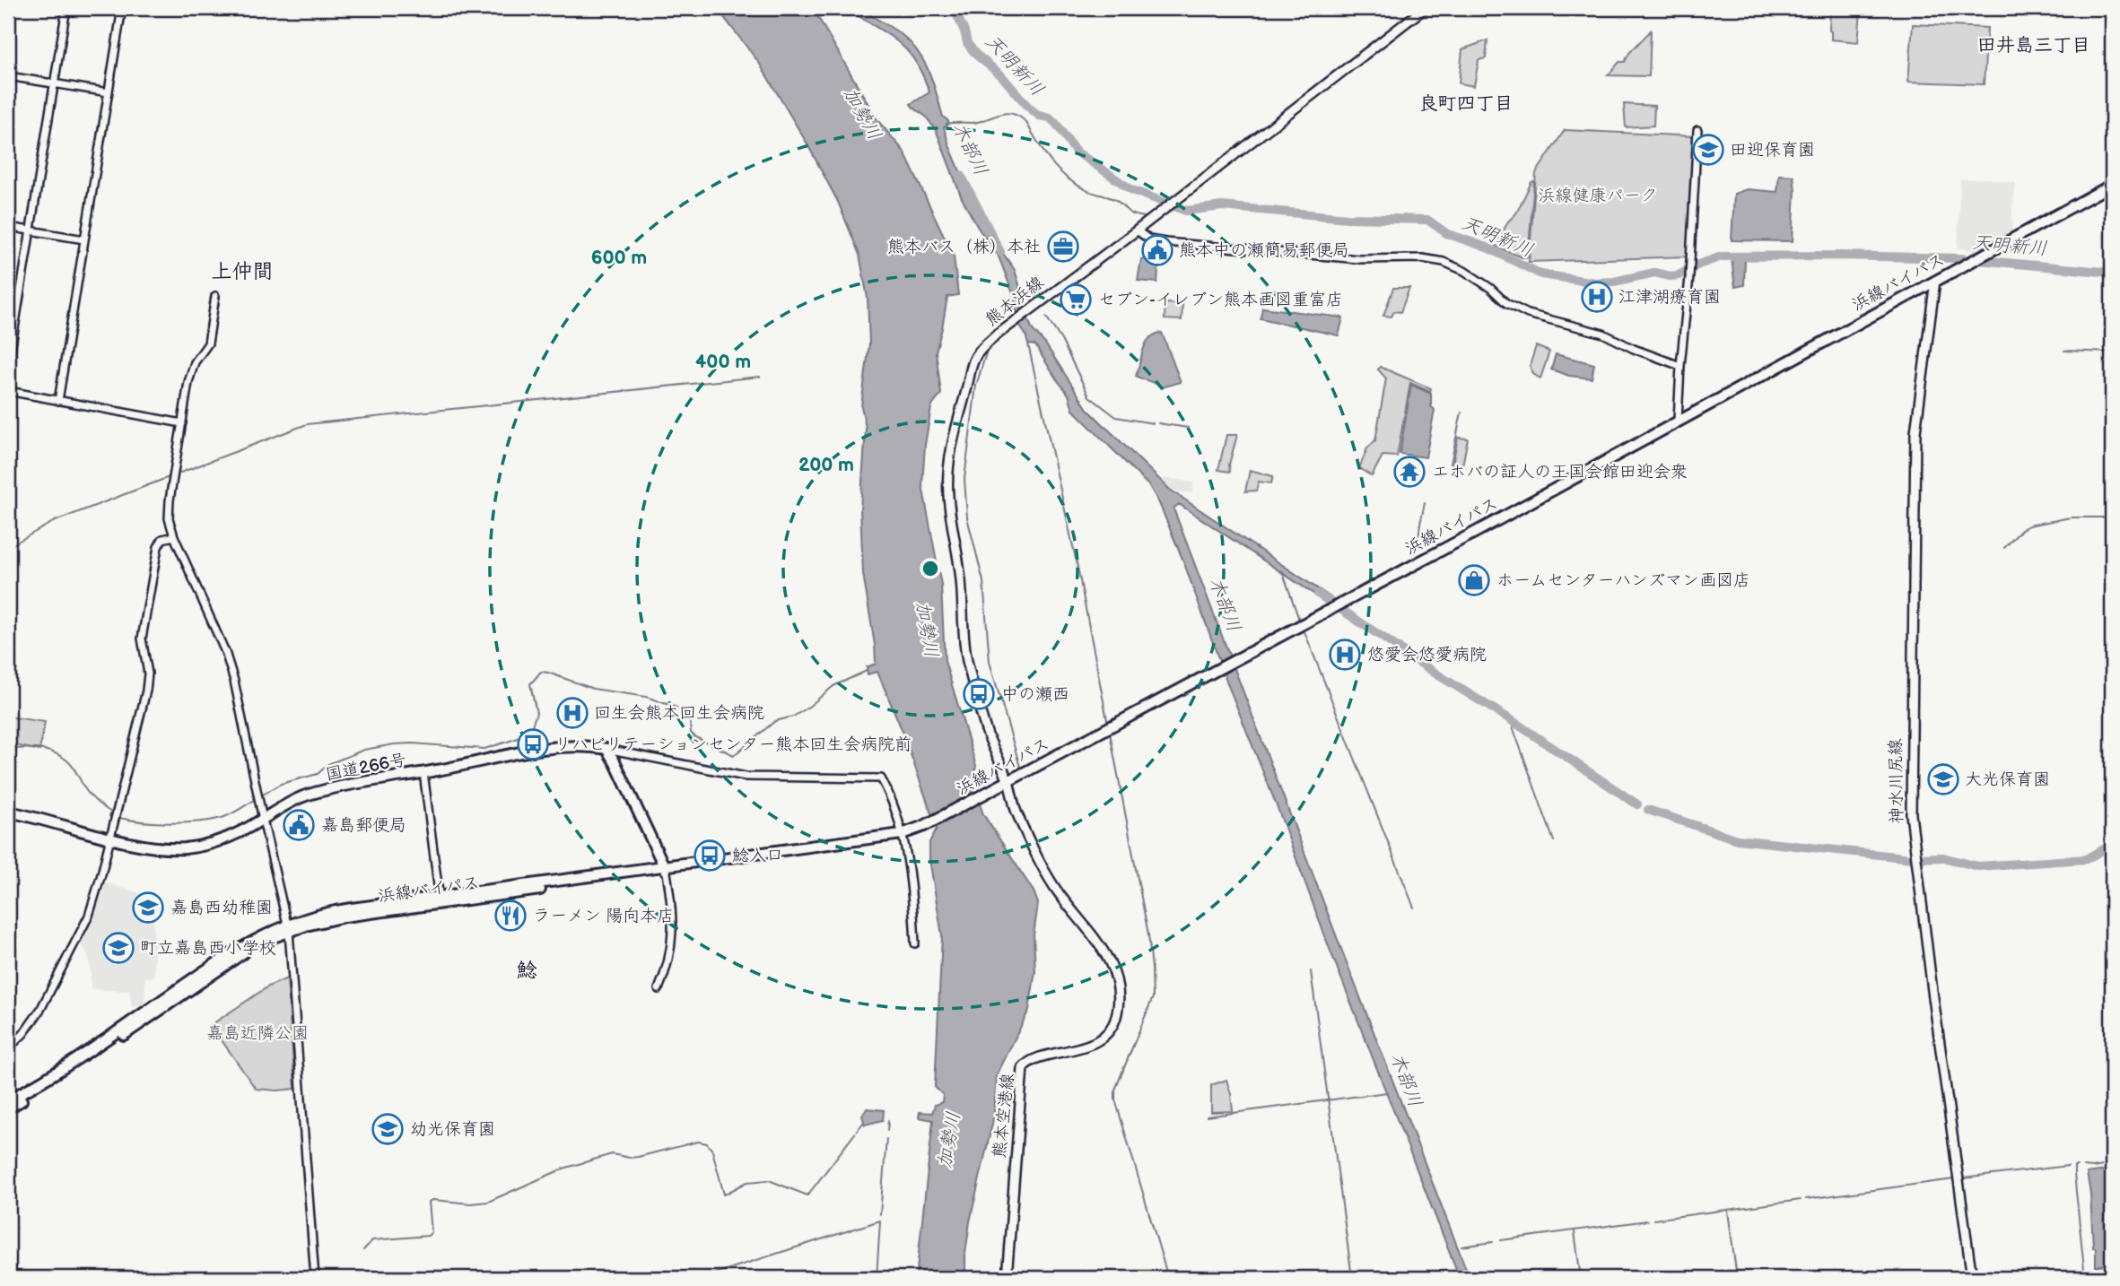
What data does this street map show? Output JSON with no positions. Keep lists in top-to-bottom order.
{
  "streets": {
    "highway": ["浜線バイパス", "国道266号"],
    "main road": ["熊本浜線", "神水川尻線", "熊本空港線"]
  },
  "crossings": [
    ["浜線バイパス", "熊本浜線"],
    ["浜線バイパス", "神水川尻線"],
    ["浜線バイパス", "熊本空港線"],
    ["熊本浜線", "熊本空港線"]
  ],
  "districts": [
    "田井島三丁目",
    "良町四丁目",
    "上仲間",
    "鯰"
  ],
  "water": ["天明新川", "加勢川", "木部川"],
  "parks": ["浜線健康パーク", "嘉島近隣公園"],
  "places": {
    "school or university": [
      "田迎保育園",
      "大光保育園",
      "嘉島西幼稚園",
      "町立嘉島西小学校",
      "幼光保育園"
    ],
    "office": ["熊本バス（株）本社"],
    "public building": ["熊本中の瀬簡易郵便局", "嘉島郵便局"],
    "hospital": ["江津湖療育園", "悠愛会悠愛病院", "回生会熊本回生会病院"],
    "supermarket": ["セブン-イレブン熊本画図重富店"],
    "temple": ["エホバの証人の王国会館田迎会衆"],
    "shop": ["ホームセンターハンズマン画図店"],
    "bus stop": ["中の瀬西", "リハビリテーションセンター熊本回生会病院前", "鯰入口"],
    "restaurant": ["ラーメン 陽向本店"]
  },
  "rings": ["600 m", "400 m", "200 m"]
}
